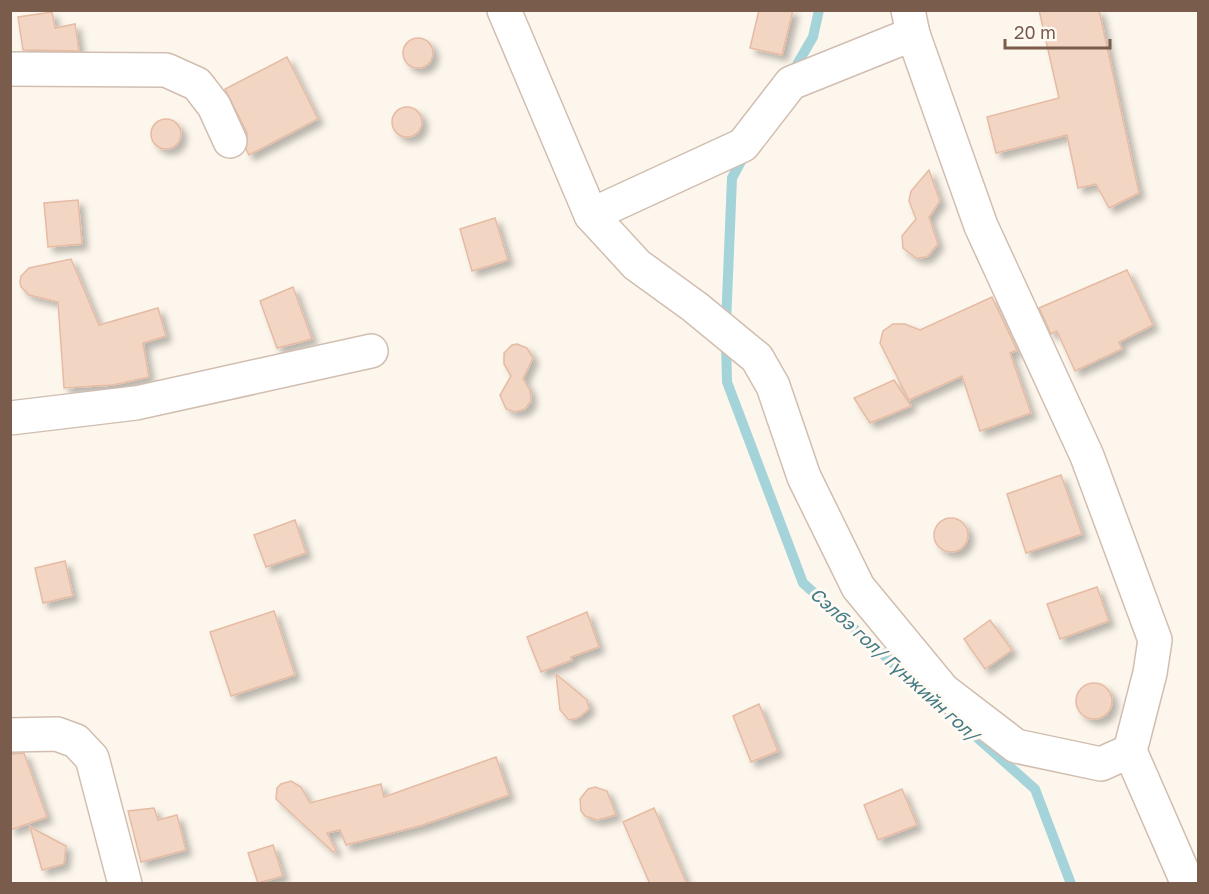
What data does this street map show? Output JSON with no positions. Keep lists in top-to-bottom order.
{
  "water": ["Сэлбэ гол/ Гүнжийн гол/"],
  "scale_bar": "20 m"
}
